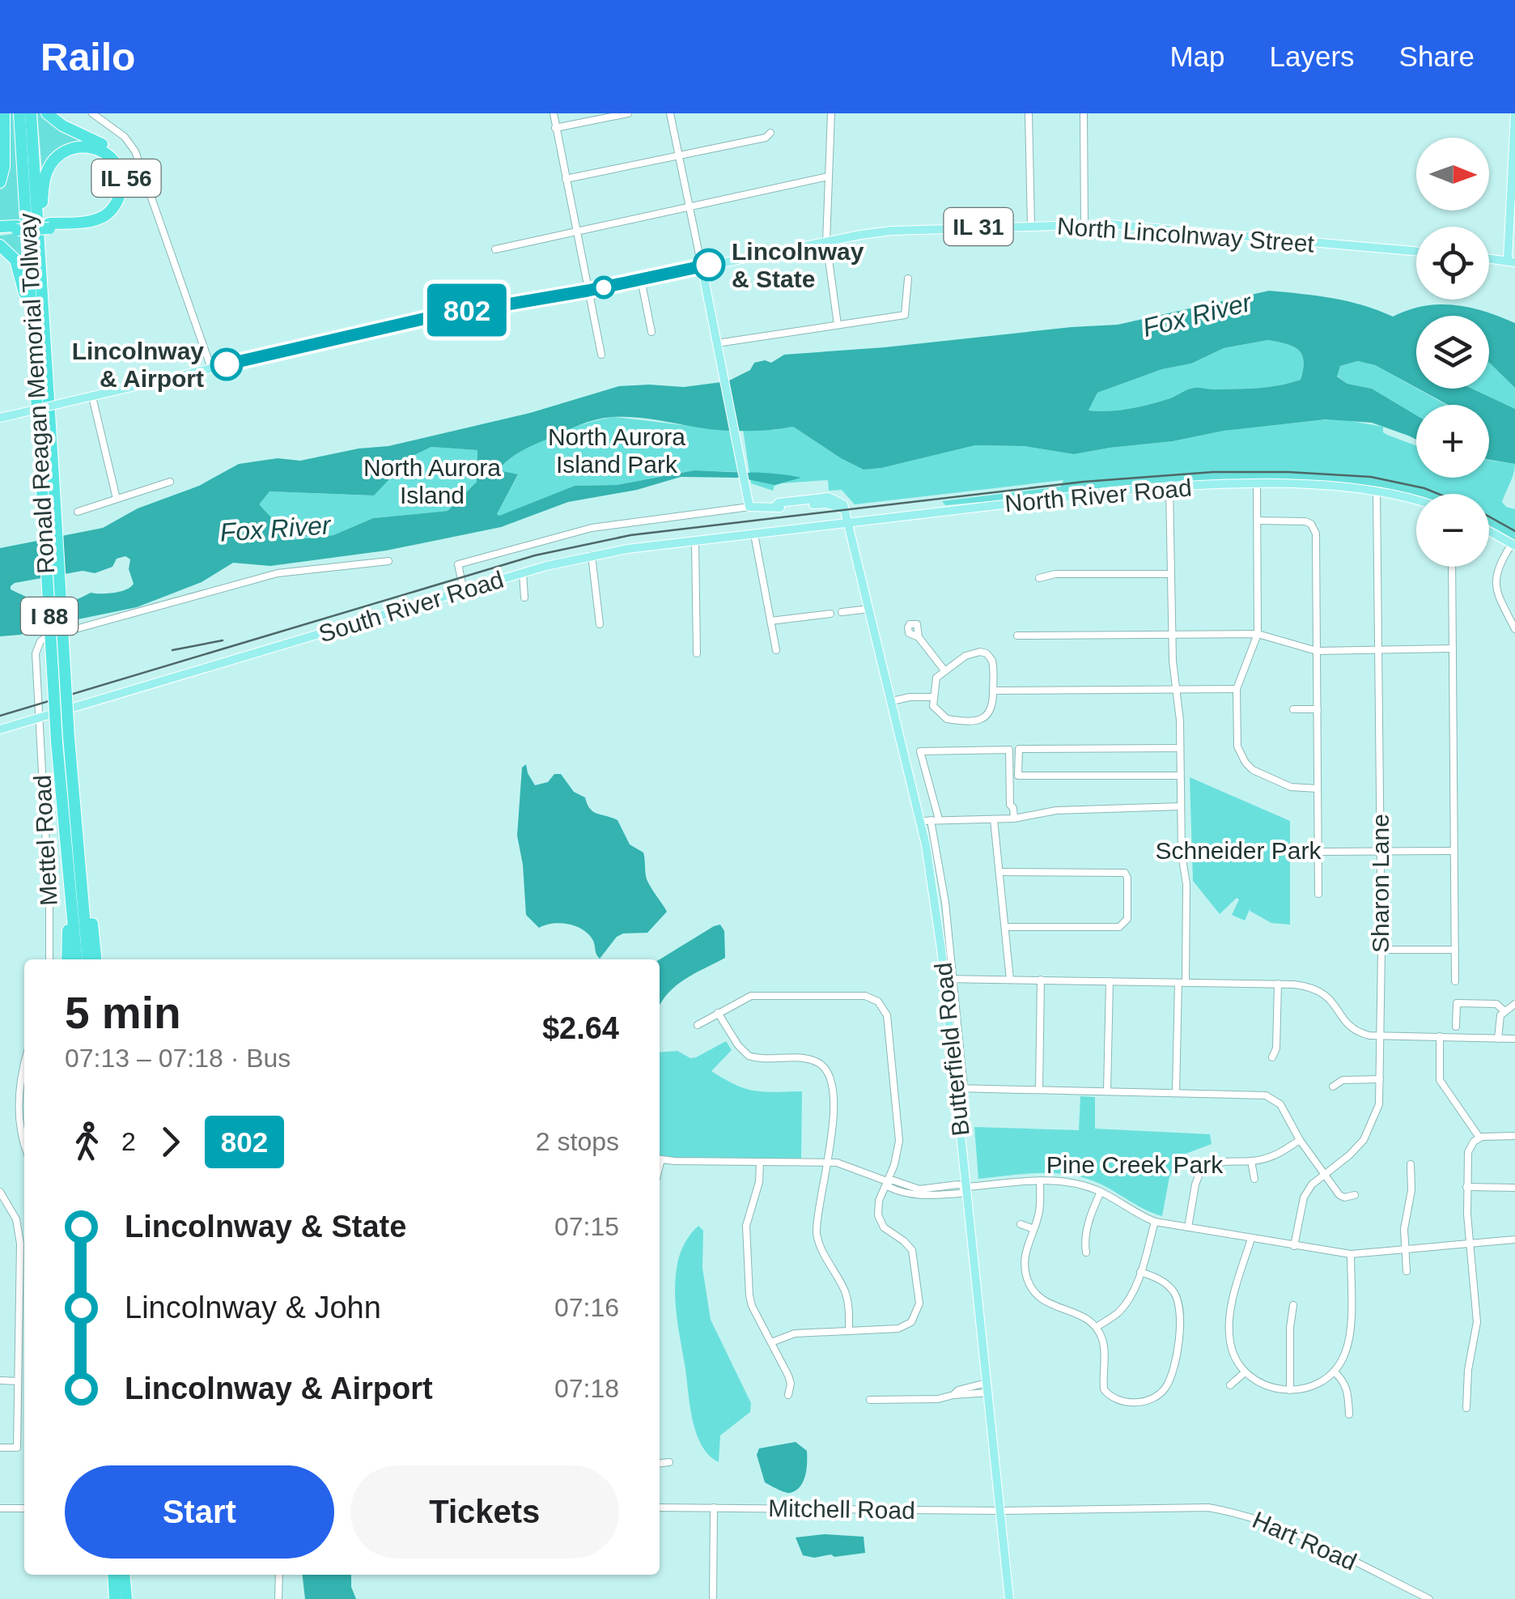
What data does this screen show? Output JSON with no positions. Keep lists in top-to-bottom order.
{
  "streets": {
    "highway": ["IL 56", "Ronald Reagan Memorial Tollway", "I 88"],
    "main road": [
      "IL 31",
      "North Lincolnway Street",
      "North River Road",
      "South River Road",
      "Butterfield Road"
    ],
    "street": [
      "Mettel Road",
      "Sharon Lane",
      "Mitchell Road",
      "Hart Road"
    ]
  },
  "crossings": [
    ["IL 31", "North Lincolnway Street"],
    ["Ronald Reagan Memorial Tollway", "I 88"],
    ["North River Road", "South River Road"],
    ["North River Road", "Sharon Lane"],
    ["North River Road", "Butterfield Road"],
    ["South River Road", "Mettel Road"],
    ["Butterfield Road", "Mitchell Road"],
    ["Mitchell Road", "Hart Road"]
  ],
  "water": ["Fox River"],
  "parks": [
    "North Aurora Island Park",
    "North Aurora Island",
    "Schneider Park",
    "Pine Creek Park"
  ],
  "places": ["Lincolnway & State", "Lincolnway & Airport"],
  "lines": ["bus line 802"],
  "north": "right",
  "page": {
    "header": "Railo",
    "nav": ["Map", "Layers", "Share"],
    "on_map": "802",
    "map_buttons": ["+", "−"],
    "heading": ["5 min", "07:13 – 07:18 · Bus", "$2.64"],
    "legs": ["2", "802", "2 stops"],
    "list": [
      {
        "name": "Lincolnway & State",
        "value": "07:15"
      },
      {
        "name": "Lincolnway & John",
        "value": "07:16"
      },
      {
        "name": "Lincolnway & Airport",
        "value": "07:18"
      }
    ],
    "buttons": ["Start", "Tickets"]
  }
}
